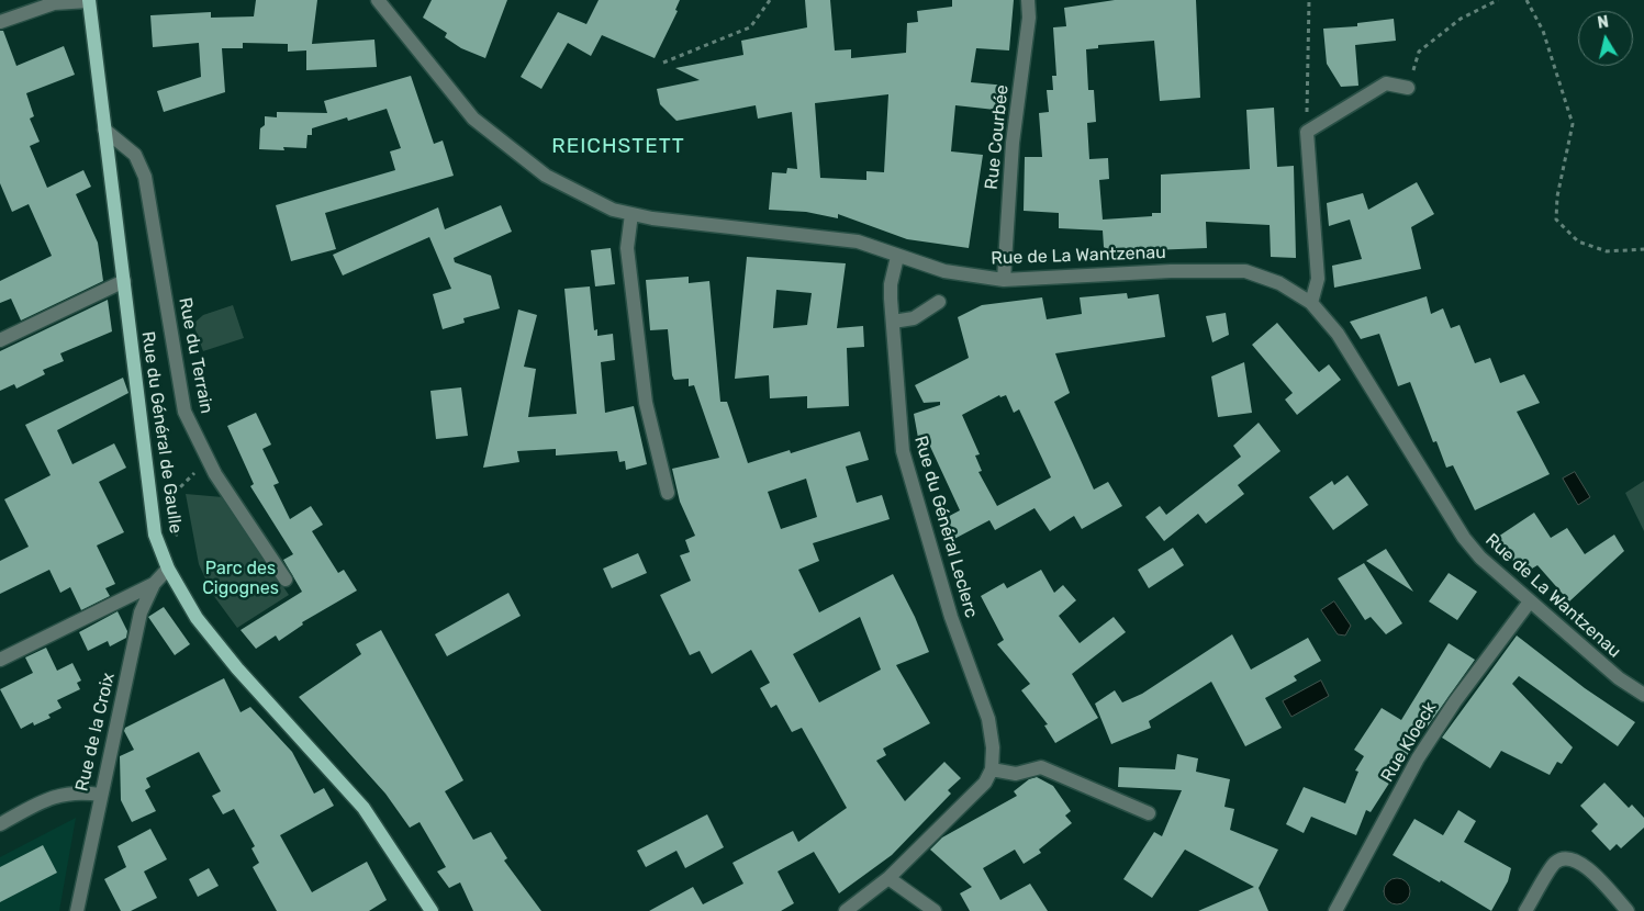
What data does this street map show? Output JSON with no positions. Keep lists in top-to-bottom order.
{
  "streets": {
    "main road": ["Rue du Général de Gaulle"],
    "street": [
      "Rue Courbée",
      "Rue de La Wantzenau",
      "Rue du Terrain",
      "Rue du Général Leclerc",
      "Rue de la Croix",
      "Rue Kloeck"
    ]
  },
  "crossings": [
    ["Rue Courbée", "Rue de La Wantzenau"],
    ["Rue de La Wantzenau", "Rue du Général Leclerc"],
    ["Rue de La Wantzenau", "Rue Kloeck"],
    ["Rue du Terrain", "Rue du Général de Gaulle"],
    ["Rue du Général de Gaulle", "Rue de la Croix"]
  ],
  "districts": ["REICHSTETT"],
  "parks": ["Parc des Cigognes"],
  "north": "top"
}
